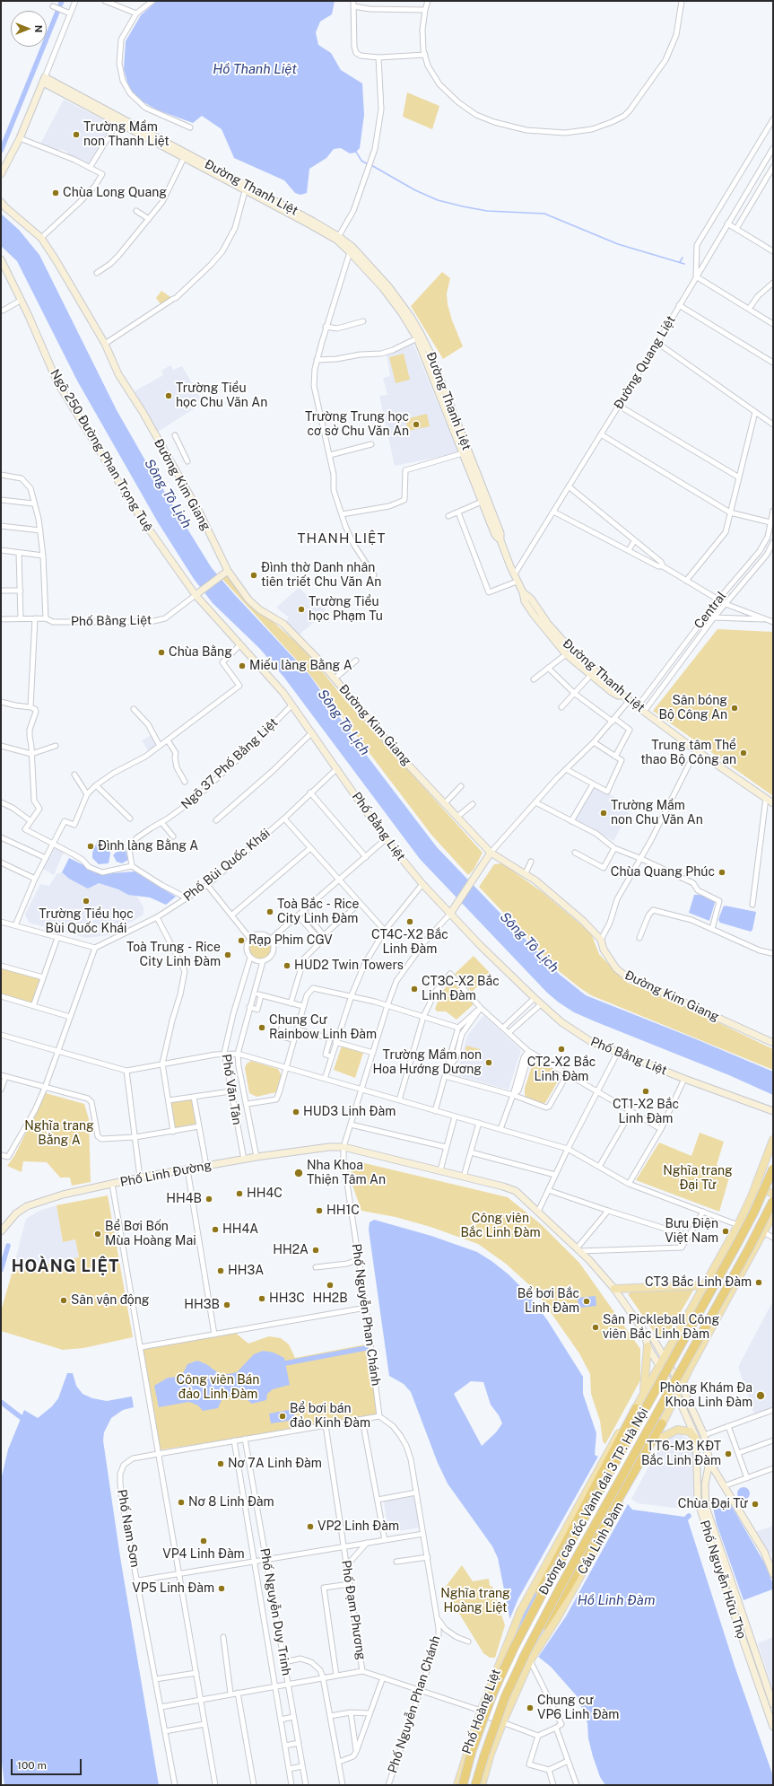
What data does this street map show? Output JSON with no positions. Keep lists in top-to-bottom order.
{
  "streets": {
    "highway": ["Đường cao tốc Vành đai 3 TP. Hà Nội"],
    "main road": ["Cầu Linh Đàm", "Phố Hoàng Liệt"],
    "street": [
      "Đường Thanh Liệt",
      "Đường Quang Liệt",
      "Ngõ 250 Đường Phan Trọng Tuệ",
      "Đường Kim Giang",
      "Central",
      "Phố Bằng Liệt",
      "Ngõ 37 Phố Bằng Liệt",
      "Phố Bùi Quốc Khái",
      "Phố Văn Tân",
      "Phố Linh Đường",
      "Phố Nguyễn Phan Chánh",
      "Phố Nam Sơn",
      "Phố Nguyễn Hữu Thọ",
      "Phố Đạm Phương",
      "Phố Nguyễn Duy Trinh"
    ]
  },
  "crossings": [
    ["Đường Thanh Liệt", "Đường Quang Liệt"],
    ["Đường Thanh Liệt", "Central"],
    ["Ngõ 250 Đường Phan Trọng Tuệ", "Phố Bằng Liệt"],
    ["Phố Bằng Liệt", "Ngõ 37 Phố Bằng Liệt"],
    ["Phố Bằng Liệt", "Phố Bùi Quốc Khái"],
    ["Phố Bằng Liệt", "Phố Nguyễn Phan Chánh"],
    ["Phố Văn Tân", "Phố Linh Đường"],
    ["Phố Linh Đường", "Phố Nguyễn Phan Chánh"],
    ["Phố Linh Đường", "Phố Nguyễn Hữu Thọ"],
    ["Phố Nguyễn Phan Chánh", "Phố Nam Sơn"],
    ["Phố Nguyễn Phan Chánh", "Phố Nguyễn Hữu Thọ"],
    ["Phố Nguyễn Phan Chánh", "Phố Đạm Phương"],
    ["Đường cao tốc Vành đai 3 TP. Hà Nội", "Cầu Linh Đàm"],
    ["Đường cao tốc Vành đai 3 TP. Hà Nội", "Phố Hoàng Liệt"],
    ["Phố Nam Sơn", "Phố Đạm Phương"],
    ["Phố Nam Sơn", "Phố Nguyễn Duy Trinh"],
    ["Cầu Linh Đàm", "Phố Hoàng Liệt"],
    ["Phố Đạm Phương", "Phố Hoàng Liệt"]
  ],
  "districts": ["THANH LIỆT", "HOÀNG LIỆT"],
  "water": ["Hồ Thanh Liệt", "Sông Tô Lịch", "Hồ Linh Đàm"],
  "parks": [
    "Nghĩa trang Bằng A",
    "Nghĩa trang Đại Từ",
    "Công viên Bắc Linh Đàm",
    "Công viên Bán đảo Linh Đàm",
    "Nghĩa trang Hoàng Liệt"
  ],
  "places": [
    "Trường Mầm non Thanh Liệt",
    "Chùa Long Quang",
    "Trường Tiểu học Chu Văn An",
    "Trường Trung học cơ sở Chu Văn An",
    "Đình thờ Danh nhân tiên triết Chu Văn An",
    "Trường Tiểu học Phạm Tu",
    "Chùa Bằng",
    "Miếu làng Bằng A",
    "Sân bóng Bộ Công An",
    "Trung tâm Thể thao Bộ Công an",
    "Trường Mầm non Chu Văn An",
    "Đình làng Bằng A",
    "Chùa Quang Phúc",
    "Trường Tiểu học Bùi Quốc Khái",
    "Toà Bắc - Rice City Linh Đàm",
    "CT4C-X2 Bắc Linh Đàm",
    "Rạp Phim CGV",
    "Toà Trung - Rice City Linh Đàm",
    "HUD2 Twin Towers",
    "CT3C-X2 Bắc Linh Đàm",
    "Chung Cư Rainbow Linh Đàm",
    "CT2-X2 Bắc Linh Đàm",
    "Trường Mầm non Hoa Hướng Dương",
    "CT1-X2 Bắc Linh Đàm",
    "HUD3 Linh Đàm",
    "Nha Khoa Thiện Tâm An",
    "HH4C",
    "HH4B",
    "HH1C",
    "HH4A",
    "Bưu Điện Việt Nam",
    "Bể Bơi Bốn Mùa Hoàng Mai",
    "HH2A",
    "HH3A",
    "CT3 Bắc Linh Đàm",
    "HH2B",
    "HH3C",
    "Sân vận động",
    "Bể bơi Bắc Linh Đàm",
    "HH3B",
    "Sân Pickleball Công viên Bắc Linh Đàm",
    "Phòng Khám Đa Khoa Linh Đàm",
    "Bể bơi bán đảo Kinh Đàm",
    "TT6-M3 KĐT Bắc Linh Đàm",
    "Nơ 7A Linh Đàm",
    "Nơ 8 Linh Đàm",
    "Chùa Đại Từ",
    "VP2 Linh Đàm",
    "VP4 Linh Đàm",
    "VP5 Linh Đàm",
    "Chung cư VP6 Linh Đàm"
  ],
  "scale_bar": "100 m",
  "north": "right"
}
